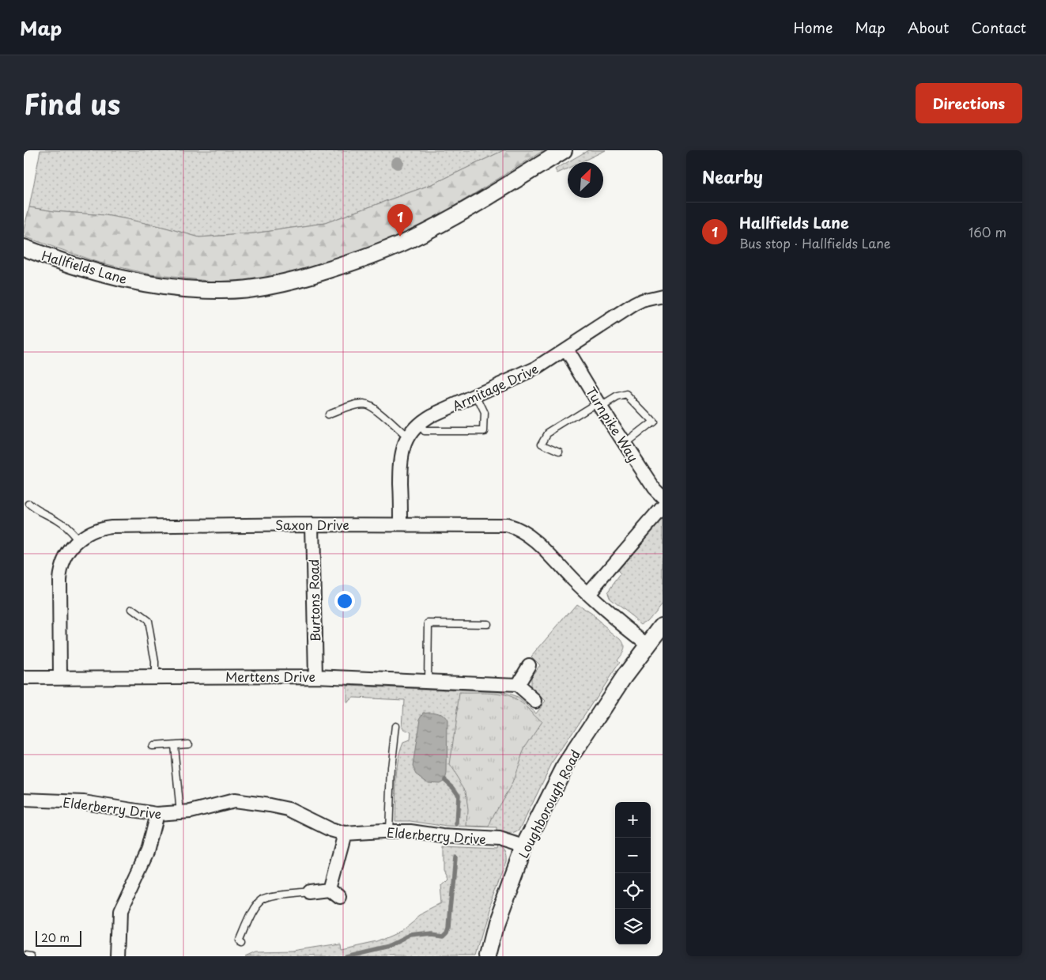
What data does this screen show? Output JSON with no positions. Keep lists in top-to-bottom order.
{
  "streets": {
    "street": [
      "Hallfields Lane",
      "Armitage Drive",
      "Turnpike Way",
      "Saxon Drive",
      "Burtons Road",
      "Merttens Drive",
      "Loughborough Road",
      "Elderberry Drive"
    ]
  },
  "crossings": [
    ["Armitage Drive", "Turnpike Way"],
    ["Armitage Drive", "Saxon Drive"],
    ["Saxon Drive", "Burtons Road"],
    ["Saxon Drive", "Merttens Drive"],
    ["Saxon Drive", "Loughborough Road"],
    ["Burtons Road", "Merttens Drive"],
    ["Loughborough Road", "Elderberry Drive"]
  ],
  "scale_bar": "20 m",
  "north": "top right",
  "page": {
    "header": "Map",
    "nav": [
      "Home",
      "Map",
      "About",
      "Contact"
    ],
    "title": "Find us",
    "buttons": "Directions",
    "heading": "Nearby",
    "list": [
      {
        "mark": "1",
        "name": "Hallfields Lane",
        "note": "Bus stop · Hallfields Lane",
        "value": "160 m"
      }
    ],
    "pins": "1",
    "map_buttons": ["+", "−"],
    "scale": "20 m"
  }
}
